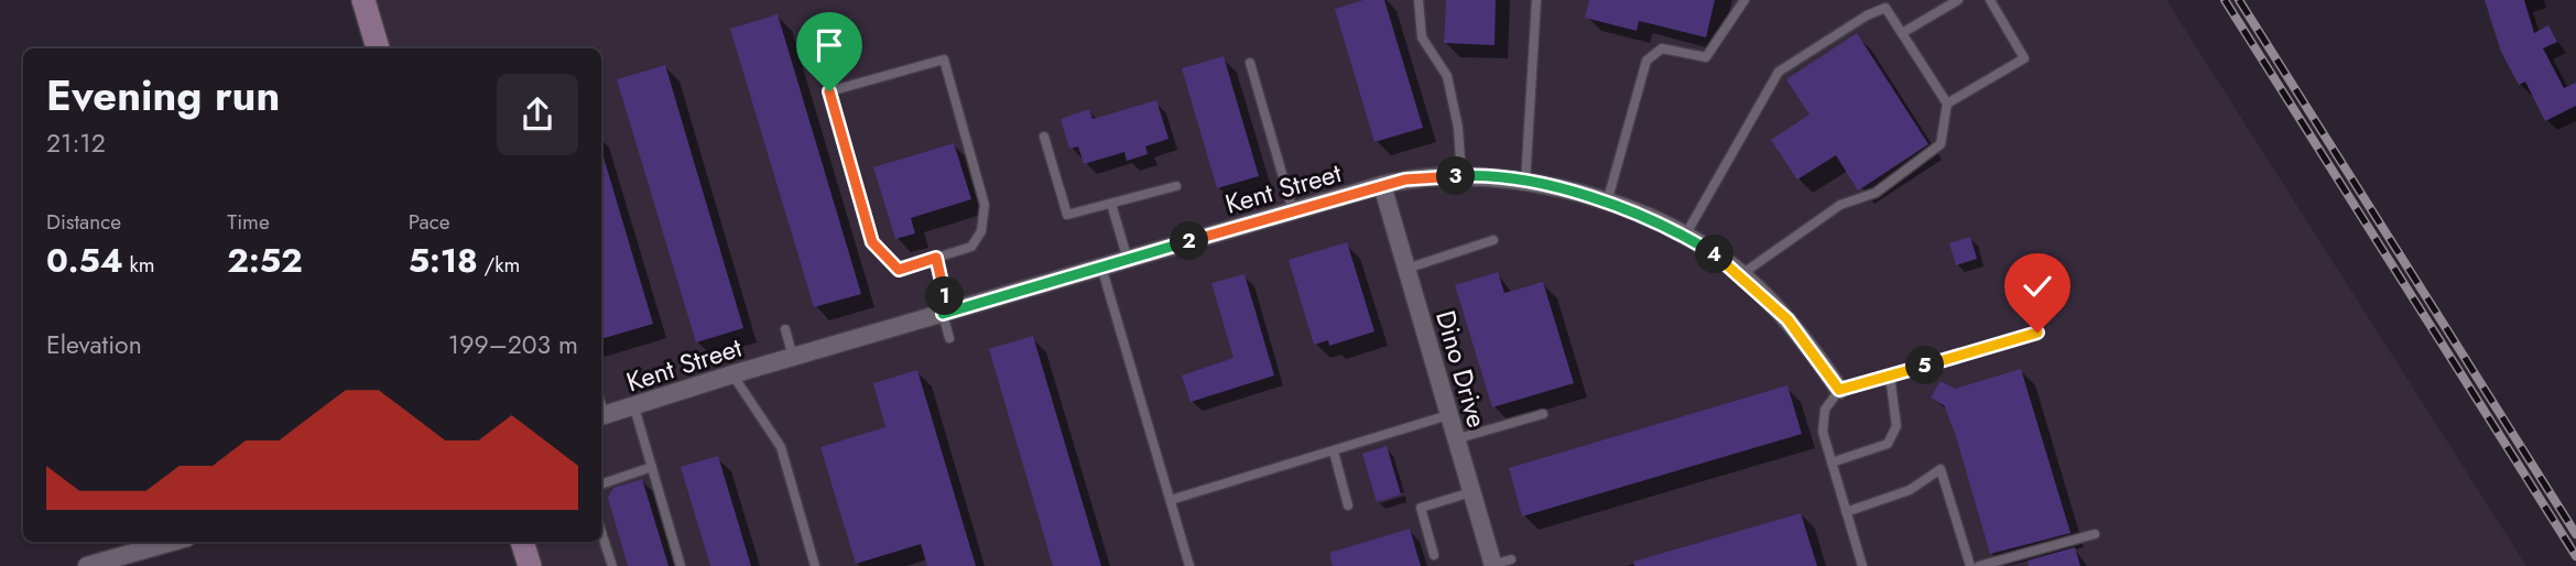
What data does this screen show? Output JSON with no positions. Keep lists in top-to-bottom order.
{
  "streets": {
    "street": ["Kent Street", "Dino Drive"]
  },
  "crossings": [
    ["Kent Street", "Dino Drive"]
  ],
  "page": {
    "heading": ["Evening run", "21:12"],
    "pins": [
      "3",
      "2",
      "4",
      "1",
      "5"
    ],
    "stats": [
      ["Distance", "0.54 km"],
      ["Time", "2:52"],
      ["Pace", "5:18 /km"]
    ],
    "chart": ["Elevation", "199–203 m"]
  }
}
